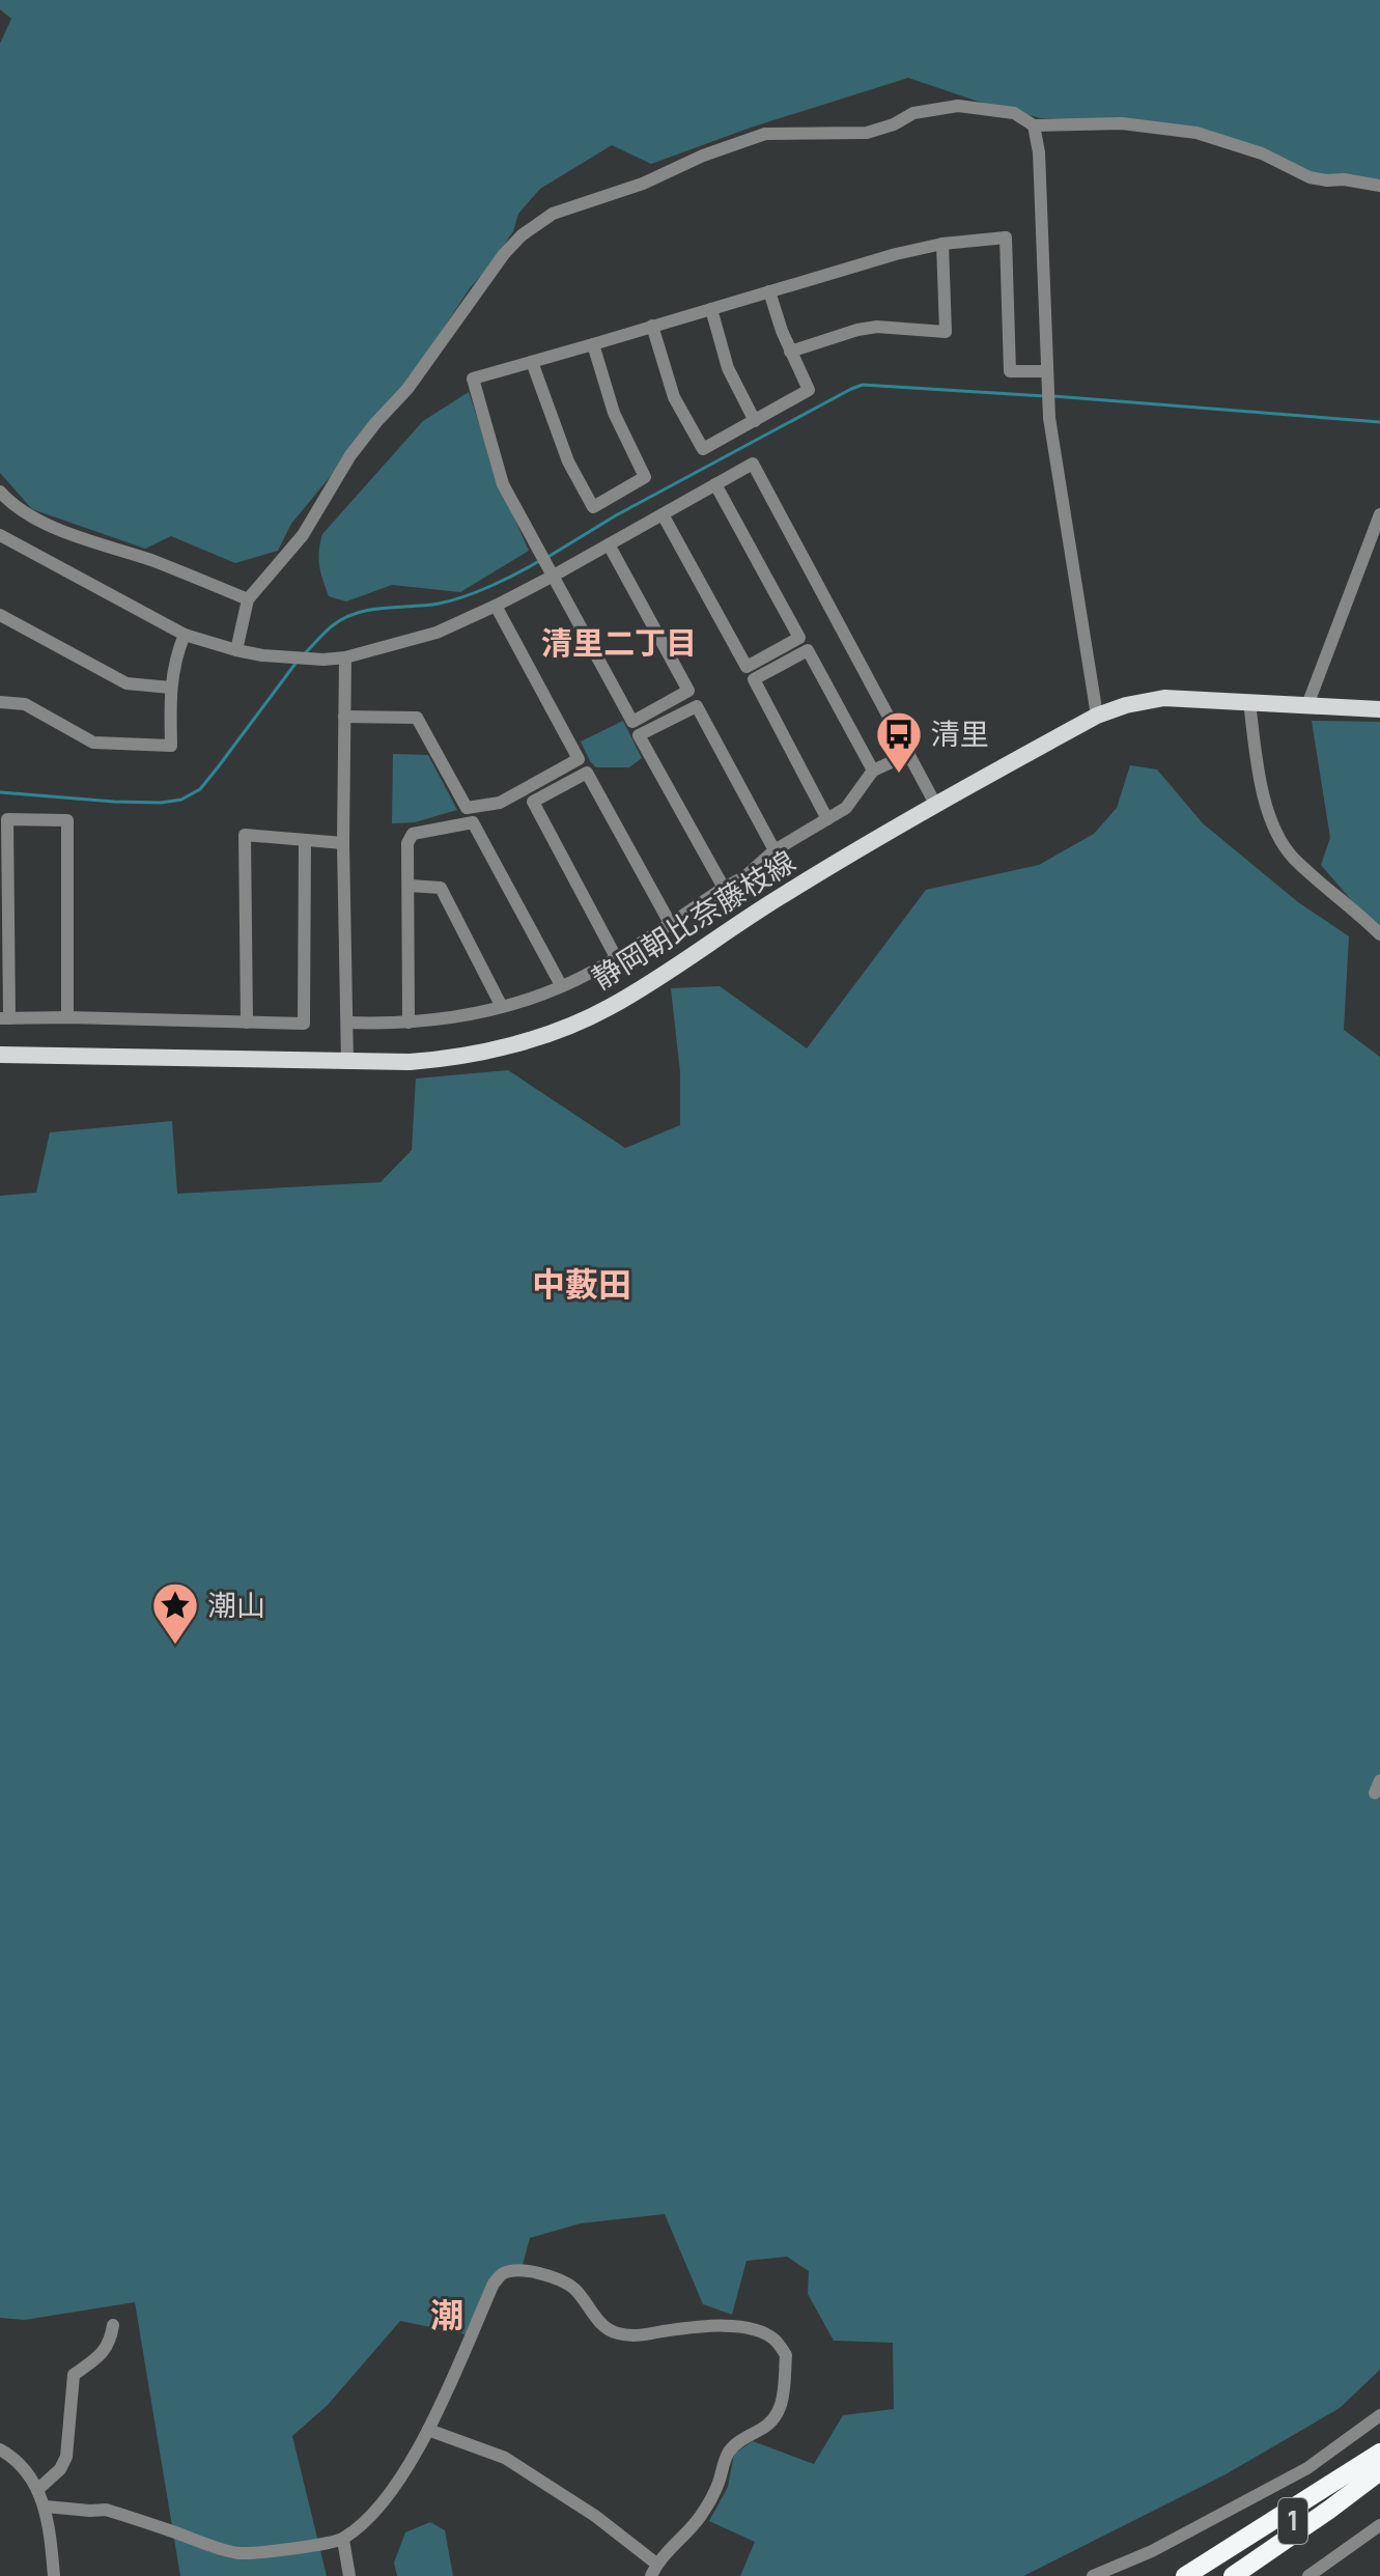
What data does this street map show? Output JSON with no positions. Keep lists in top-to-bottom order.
{
  "streets": {
    "highway": ["1"],
    "main road": ["静岡朝比奈藤枝線"]
  },
  "districts": ["清里二丁目", "中藪田", "潮"],
  "places": {
    "bus stop": ["清里"],
    "place": ["潮山"]
  }
}
